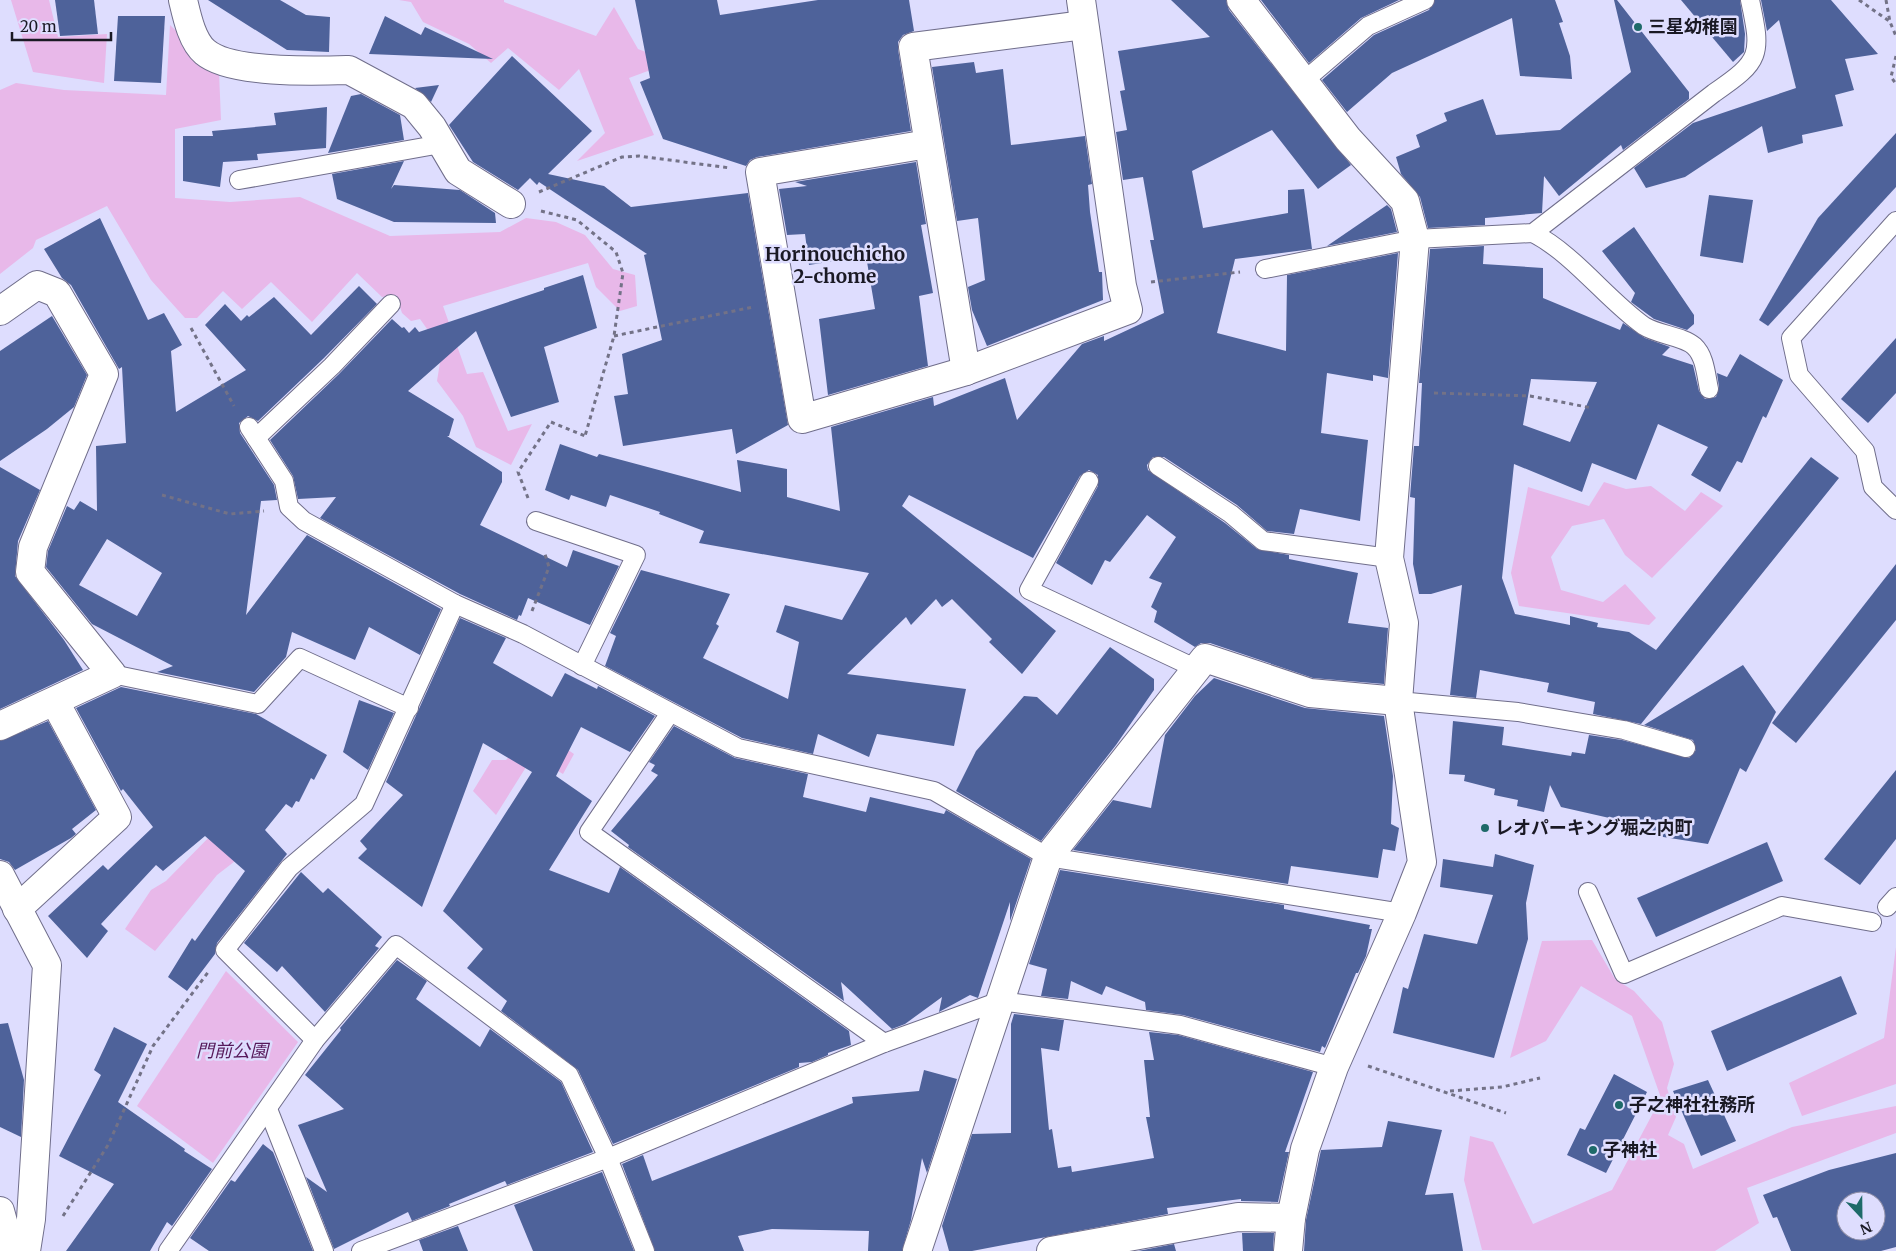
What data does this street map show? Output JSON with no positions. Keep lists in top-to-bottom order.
{
  "districts": ["Horinouchicho 2-chome"],
  "parks": ["門前公園"],
  "places": [
    "三星幼稚園",
    "レオパーキング堀之内町",
    "子之神社社務所",
    "子神社"
  ],
  "scale_bar": "20 m",
  "north": "bottom"
}
